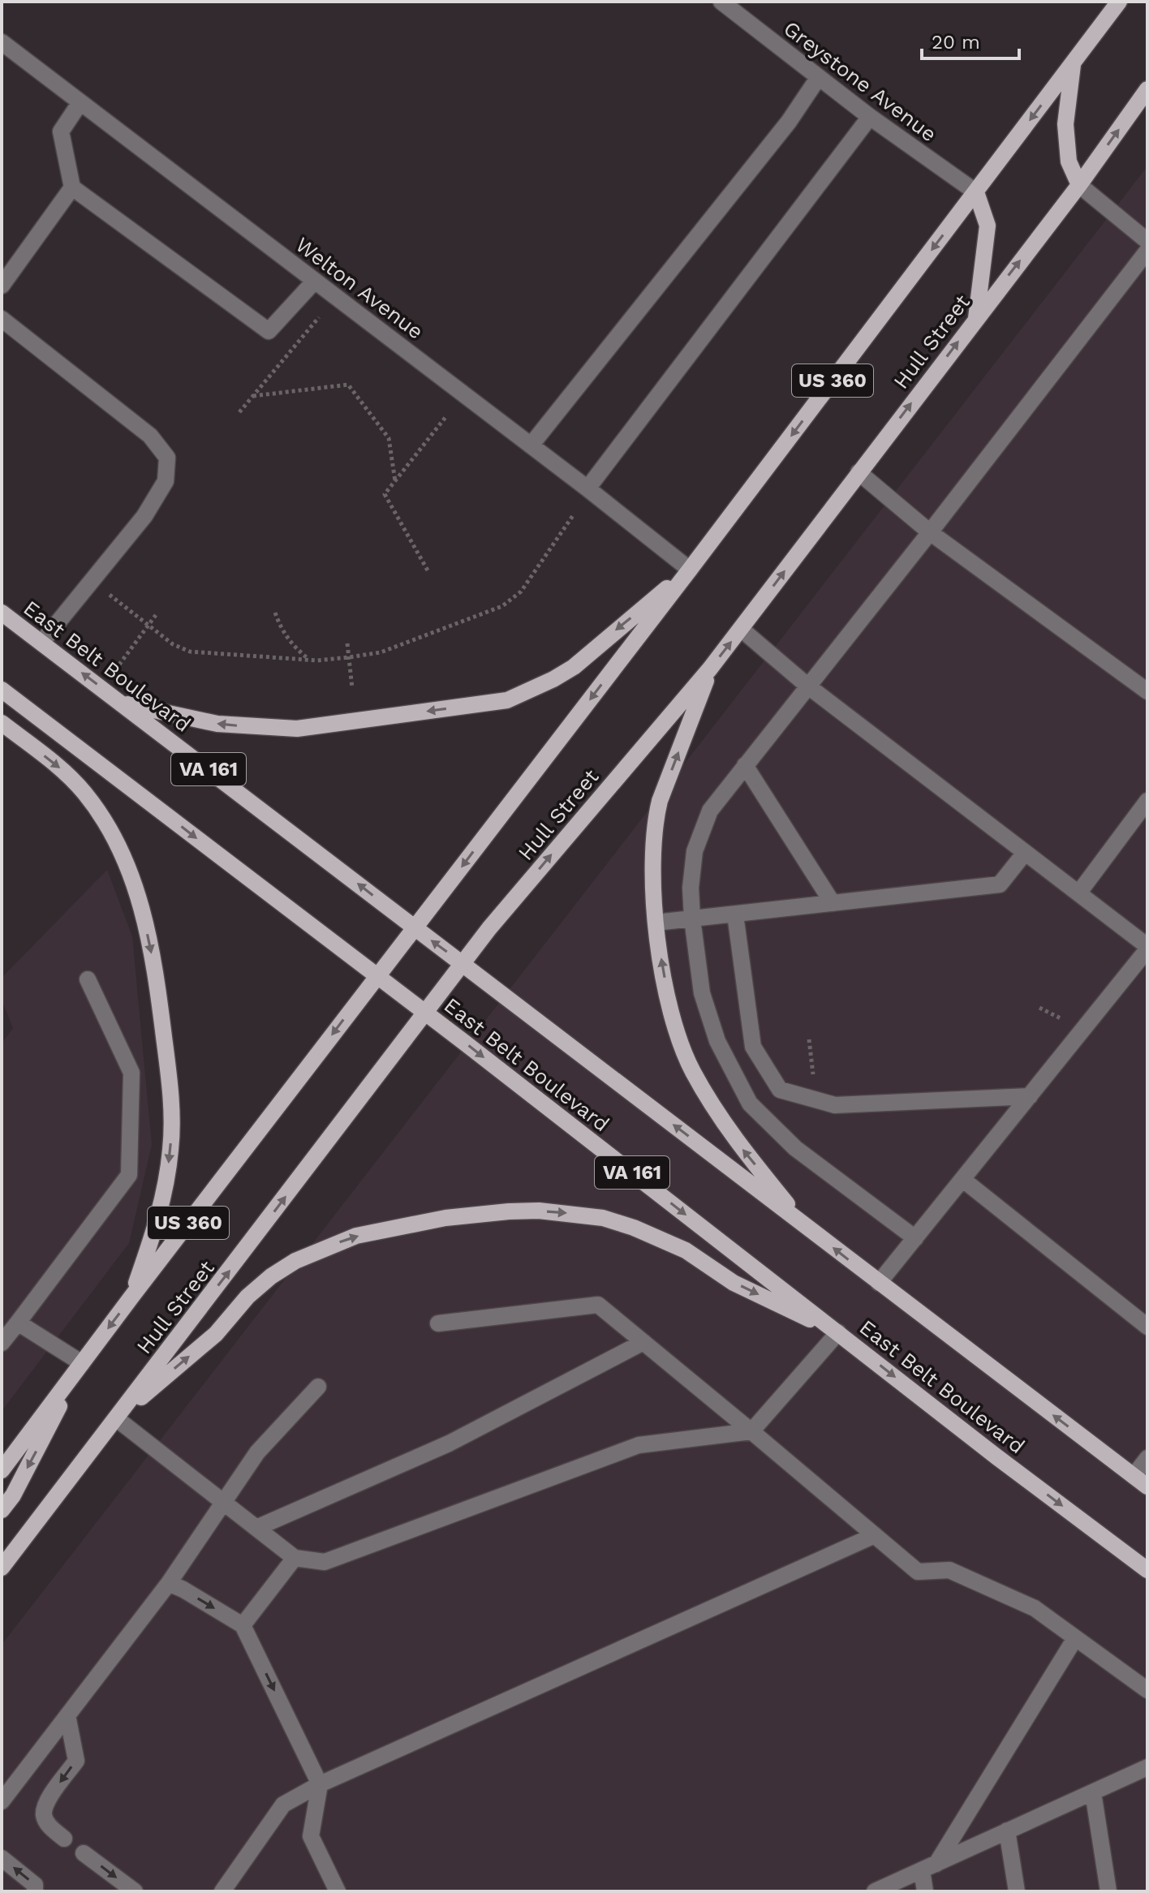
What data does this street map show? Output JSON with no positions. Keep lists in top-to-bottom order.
{
  "streets": {
    "main road": [
      "Hull Street",
      "US 360",
      "East Belt Boulevard",
      "VA 161"
    ],
    "street": ["Greystone Avenue", "Welton Avenue"]
  },
  "crossings": [
    ["Greystone Avenue", "Hull Street"],
    ["Welton Avenue", "Hull Street"],
    ["Hull Street", "East Belt Boulevard"]
  ],
  "scale_bar": "20 m"
}
